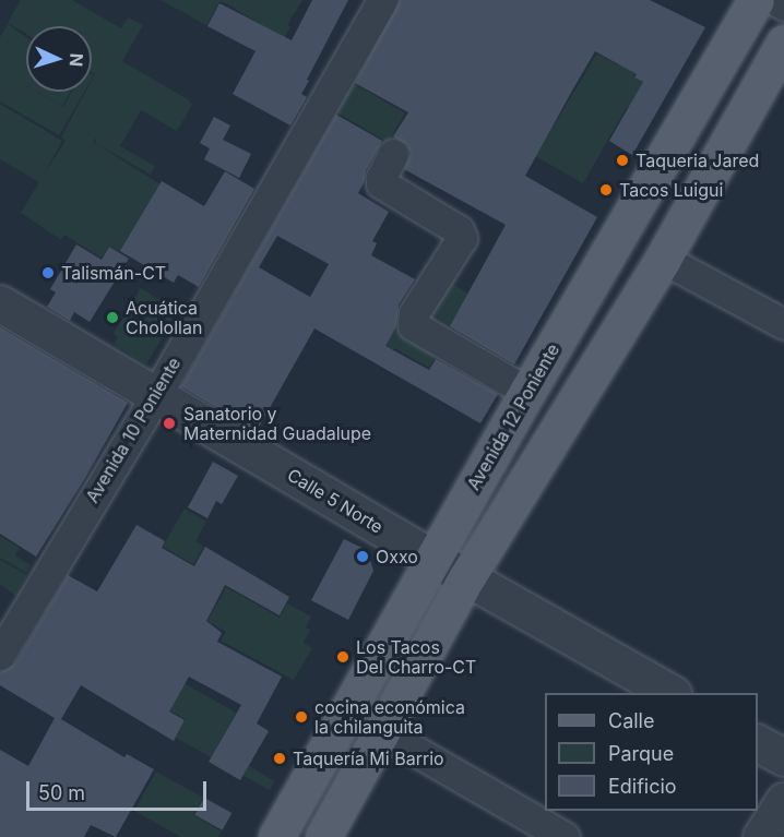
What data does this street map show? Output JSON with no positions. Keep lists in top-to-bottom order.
{
  "streets": {
    "main road": ["Avenida 12 Poniente"],
    "street": ["Avenida 10 Poniente", "Calle 5 Norte"]
  },
  "crossings": [
    ["Avenida 12 Poniente", "Calle 5 Norte"],
    ["Avenida 10 Poniente", "Calle 5 Norte"]
  ],
  "places": [
    "Taqueria Jared",
    "Tacos Luigui",
    "Talismán-CT",
    "Acuática Cholollan",
    "Sanatorio y Maternidad Guadalupe",
    "Oxxo",
    "Los Tacos Del Charro-CT",
    "cocina económica la chilanguita",
    "Taquería Mi Barrio"
  ],
  "legend": ["Calle", "Parque", "Edificio"],
  "scale_bar": "50 m",
  "north": "right"
}
